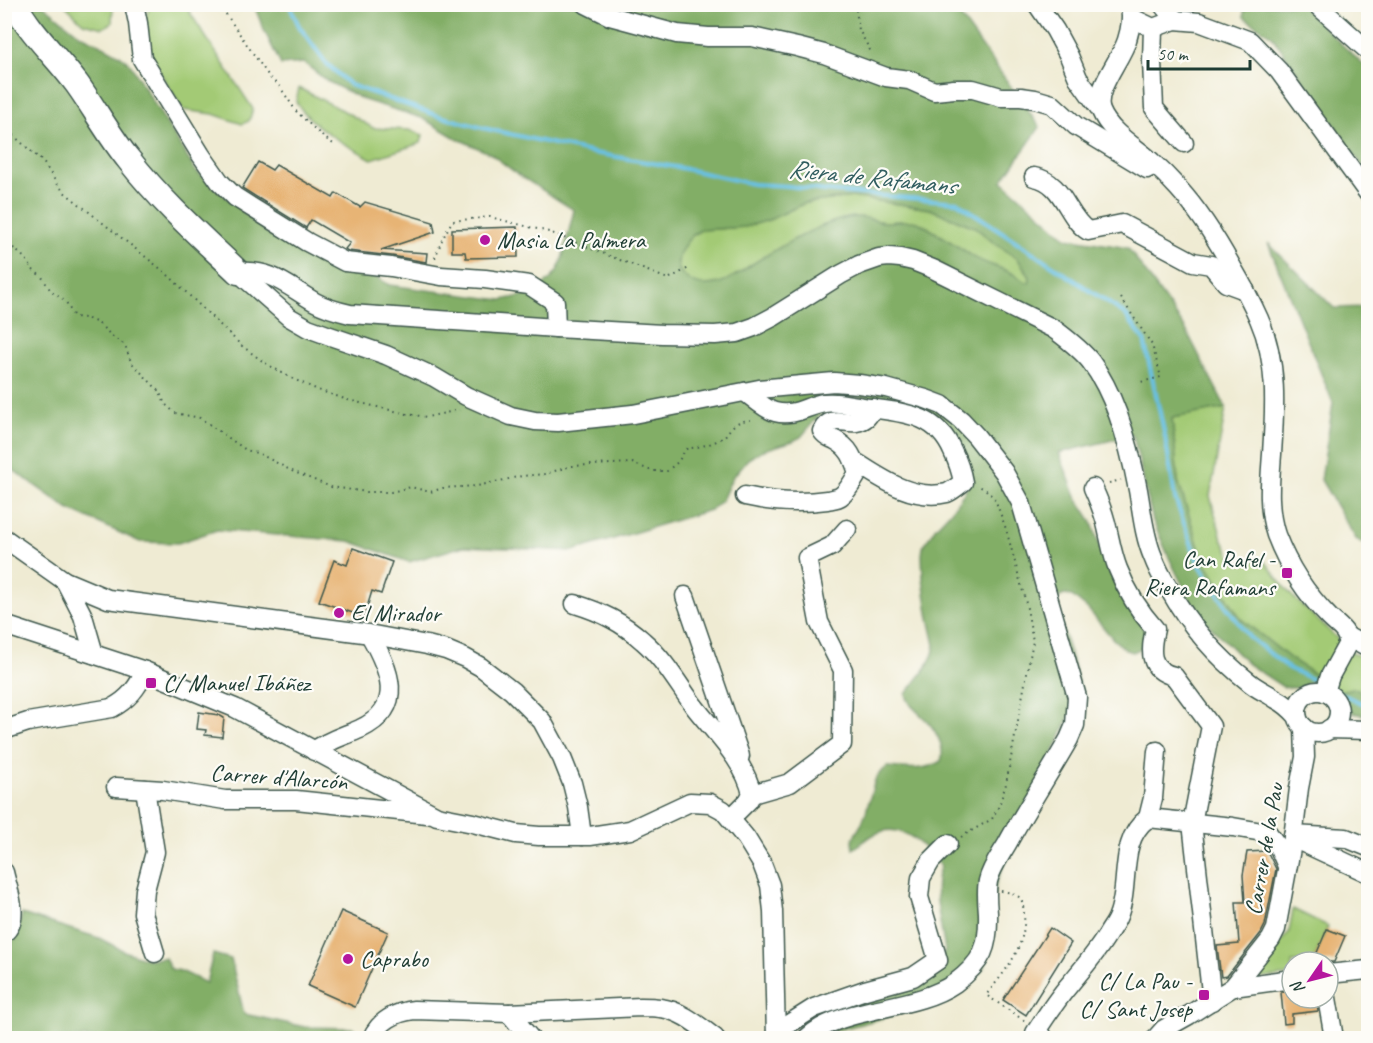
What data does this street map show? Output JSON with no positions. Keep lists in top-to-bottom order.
{
  "streets": {
    "street": ["Carrer d'Alarcón", "Carrer de la Pau"]
  },
  "water": ["Riera de Rafamans"],
  "places": {
    "other": ["Masia La Palmera", "El Mirador", "Caprabo"],
    "transit": ["Can Rafel - Riera Rafamans", "C/ Manuel Ibáñez", "C/ La Pau - C/ Sant Josep"]
  },
  "scale_bar": "50 m",
  "north": "bottom left"
}
